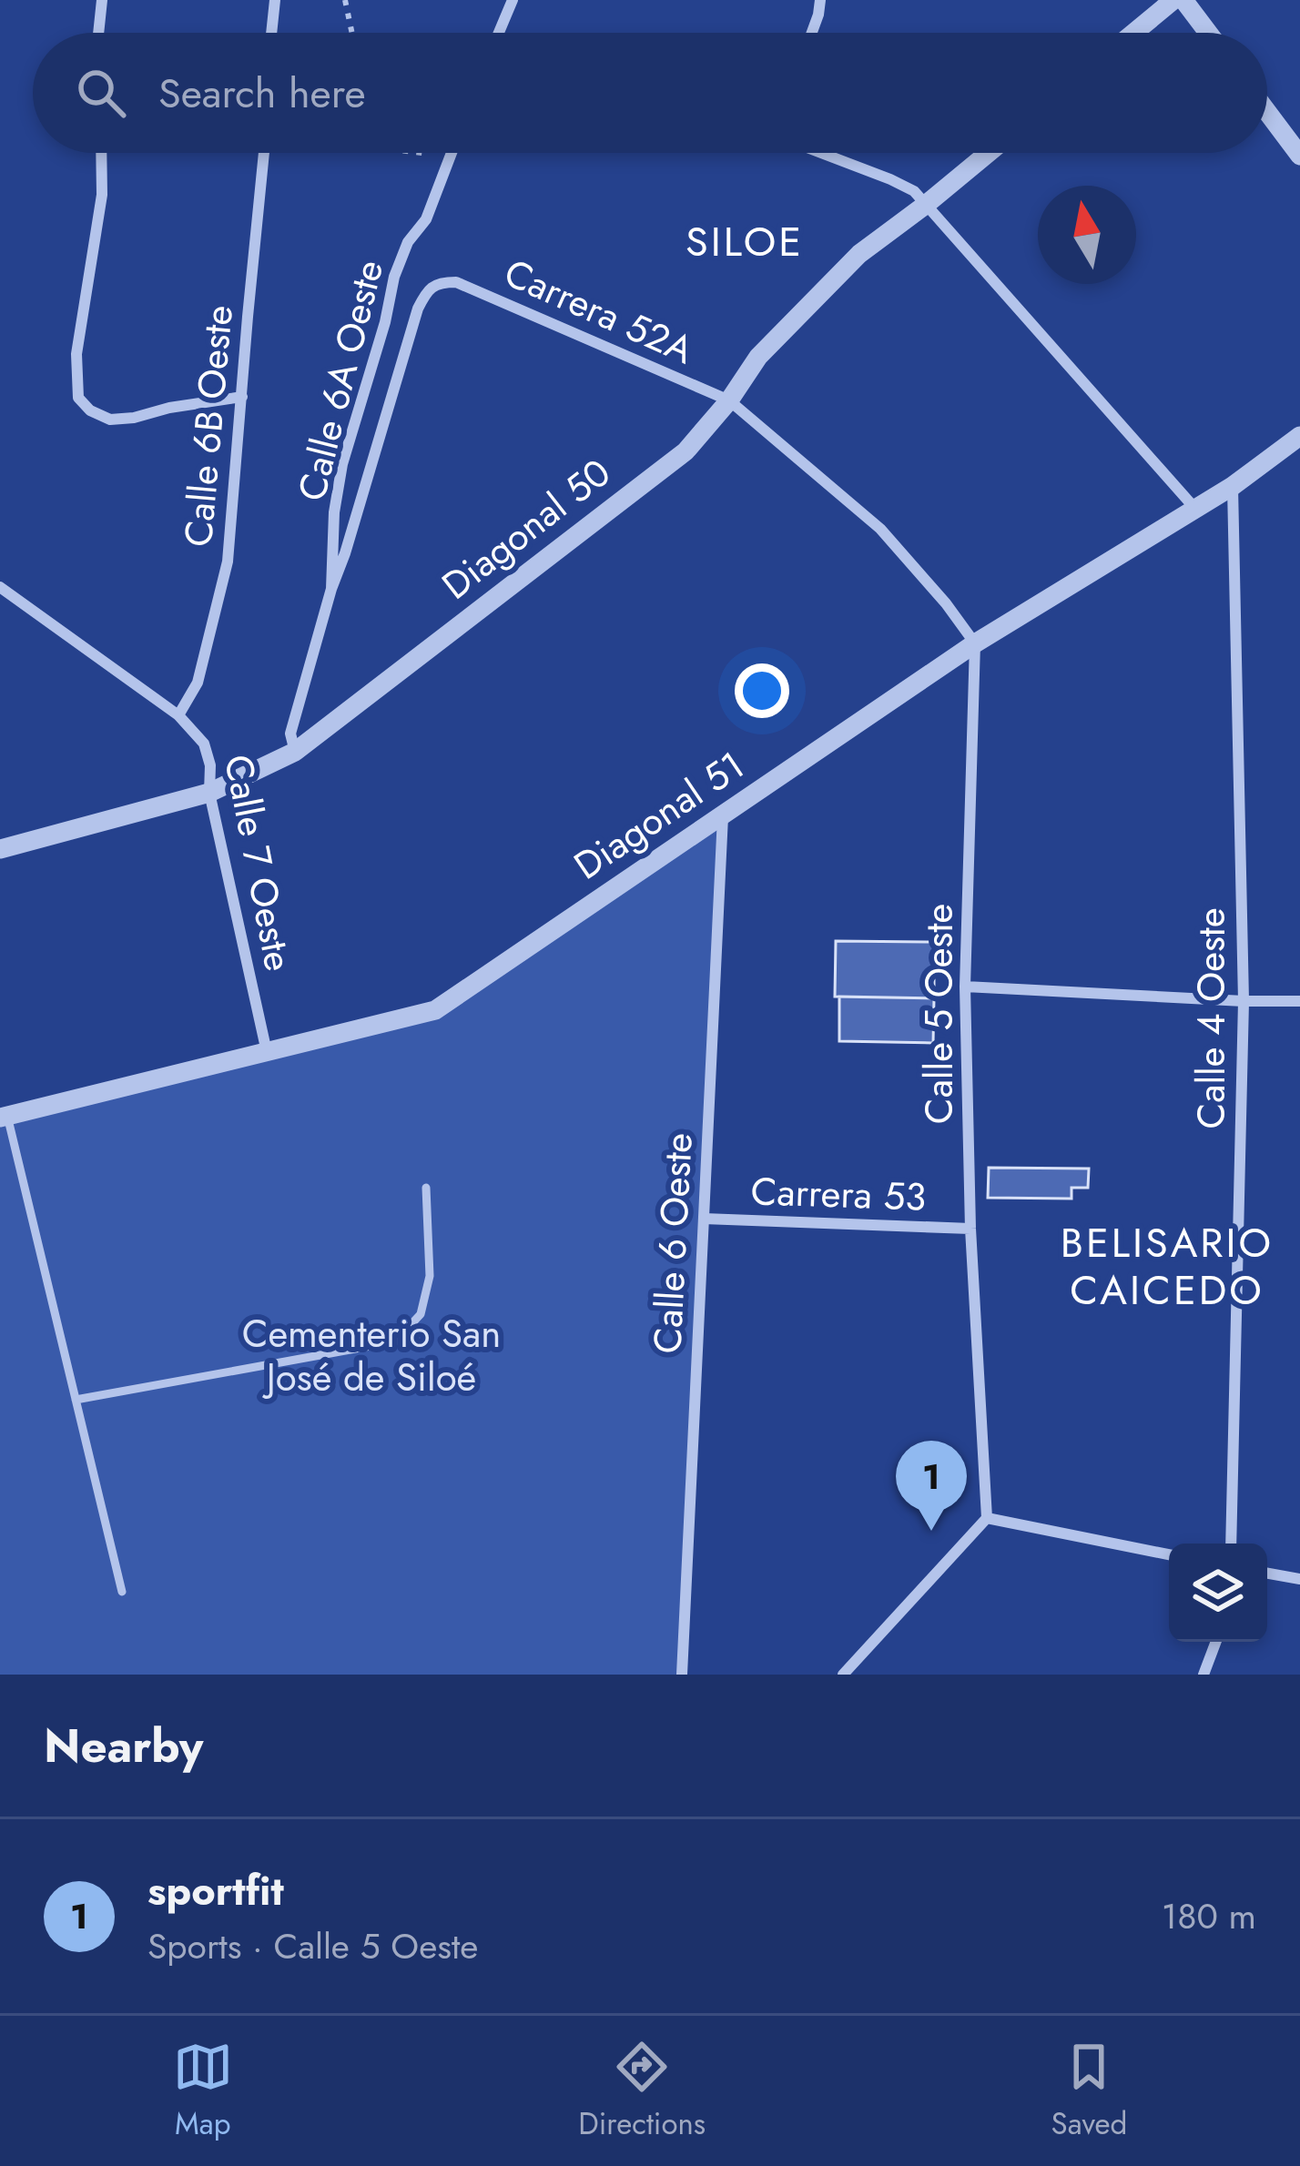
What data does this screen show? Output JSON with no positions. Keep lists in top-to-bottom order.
{
  "streets": {
    "street": [
      "Carrera 52A",
      "Calle 6A Oeste",
      "Calle 6B Oeste",
      "Diagonal 50",
      "Diagonal 51",
      "Calle 7 Oeste",
      "Calle 5 Oeste",
      "Calle 4 Oeste",
      "Carrera 53",
      "Calle 6 Oeste"
    ]
  },
  "crossings": [
    ["Carrera 52A", "Calle 6A Oeste"],
    ["Carrera 52A", "Diagonal 50"],
    ["Calle 6A Oeste", "Diagonal 50"],
    ["Calle 6B Oeste", "Calle 7 Oeste"],
    ["Diagonal 50", "Calle 7 Oeste"],
    ["Diagonal 51", "Calle 7 Oeste"],
    ["Diagonal 51", "Calle 5 Oeste"],
    ["Diagonal 51", "Calle 4 Oeste"],
    ["Diagonal 51", "Calle 6 Oeste"],
    ["Calle 5 Oeste", "Carrera 53"],
    ["Carrera 53", "Calle 6 Oeste"]
  ],
  "districts": ["SILOE", "BELISARIO CAICEDO"],
  "parks": ["Cementerio San José de Siloé"],
  "north": "top",
  "page": {
    "search": "Search here",
    "pins": "1",
    "heading": "Nearby",
    "list": [
      {
        "mark": "1",
        "name": "sportfit",
        "note": "Sports · Calle 5 Oeste",
        "value": "180 m"
      }
    ],
    "nav": ["Map", "Directions", "Saved"]
  }
}
